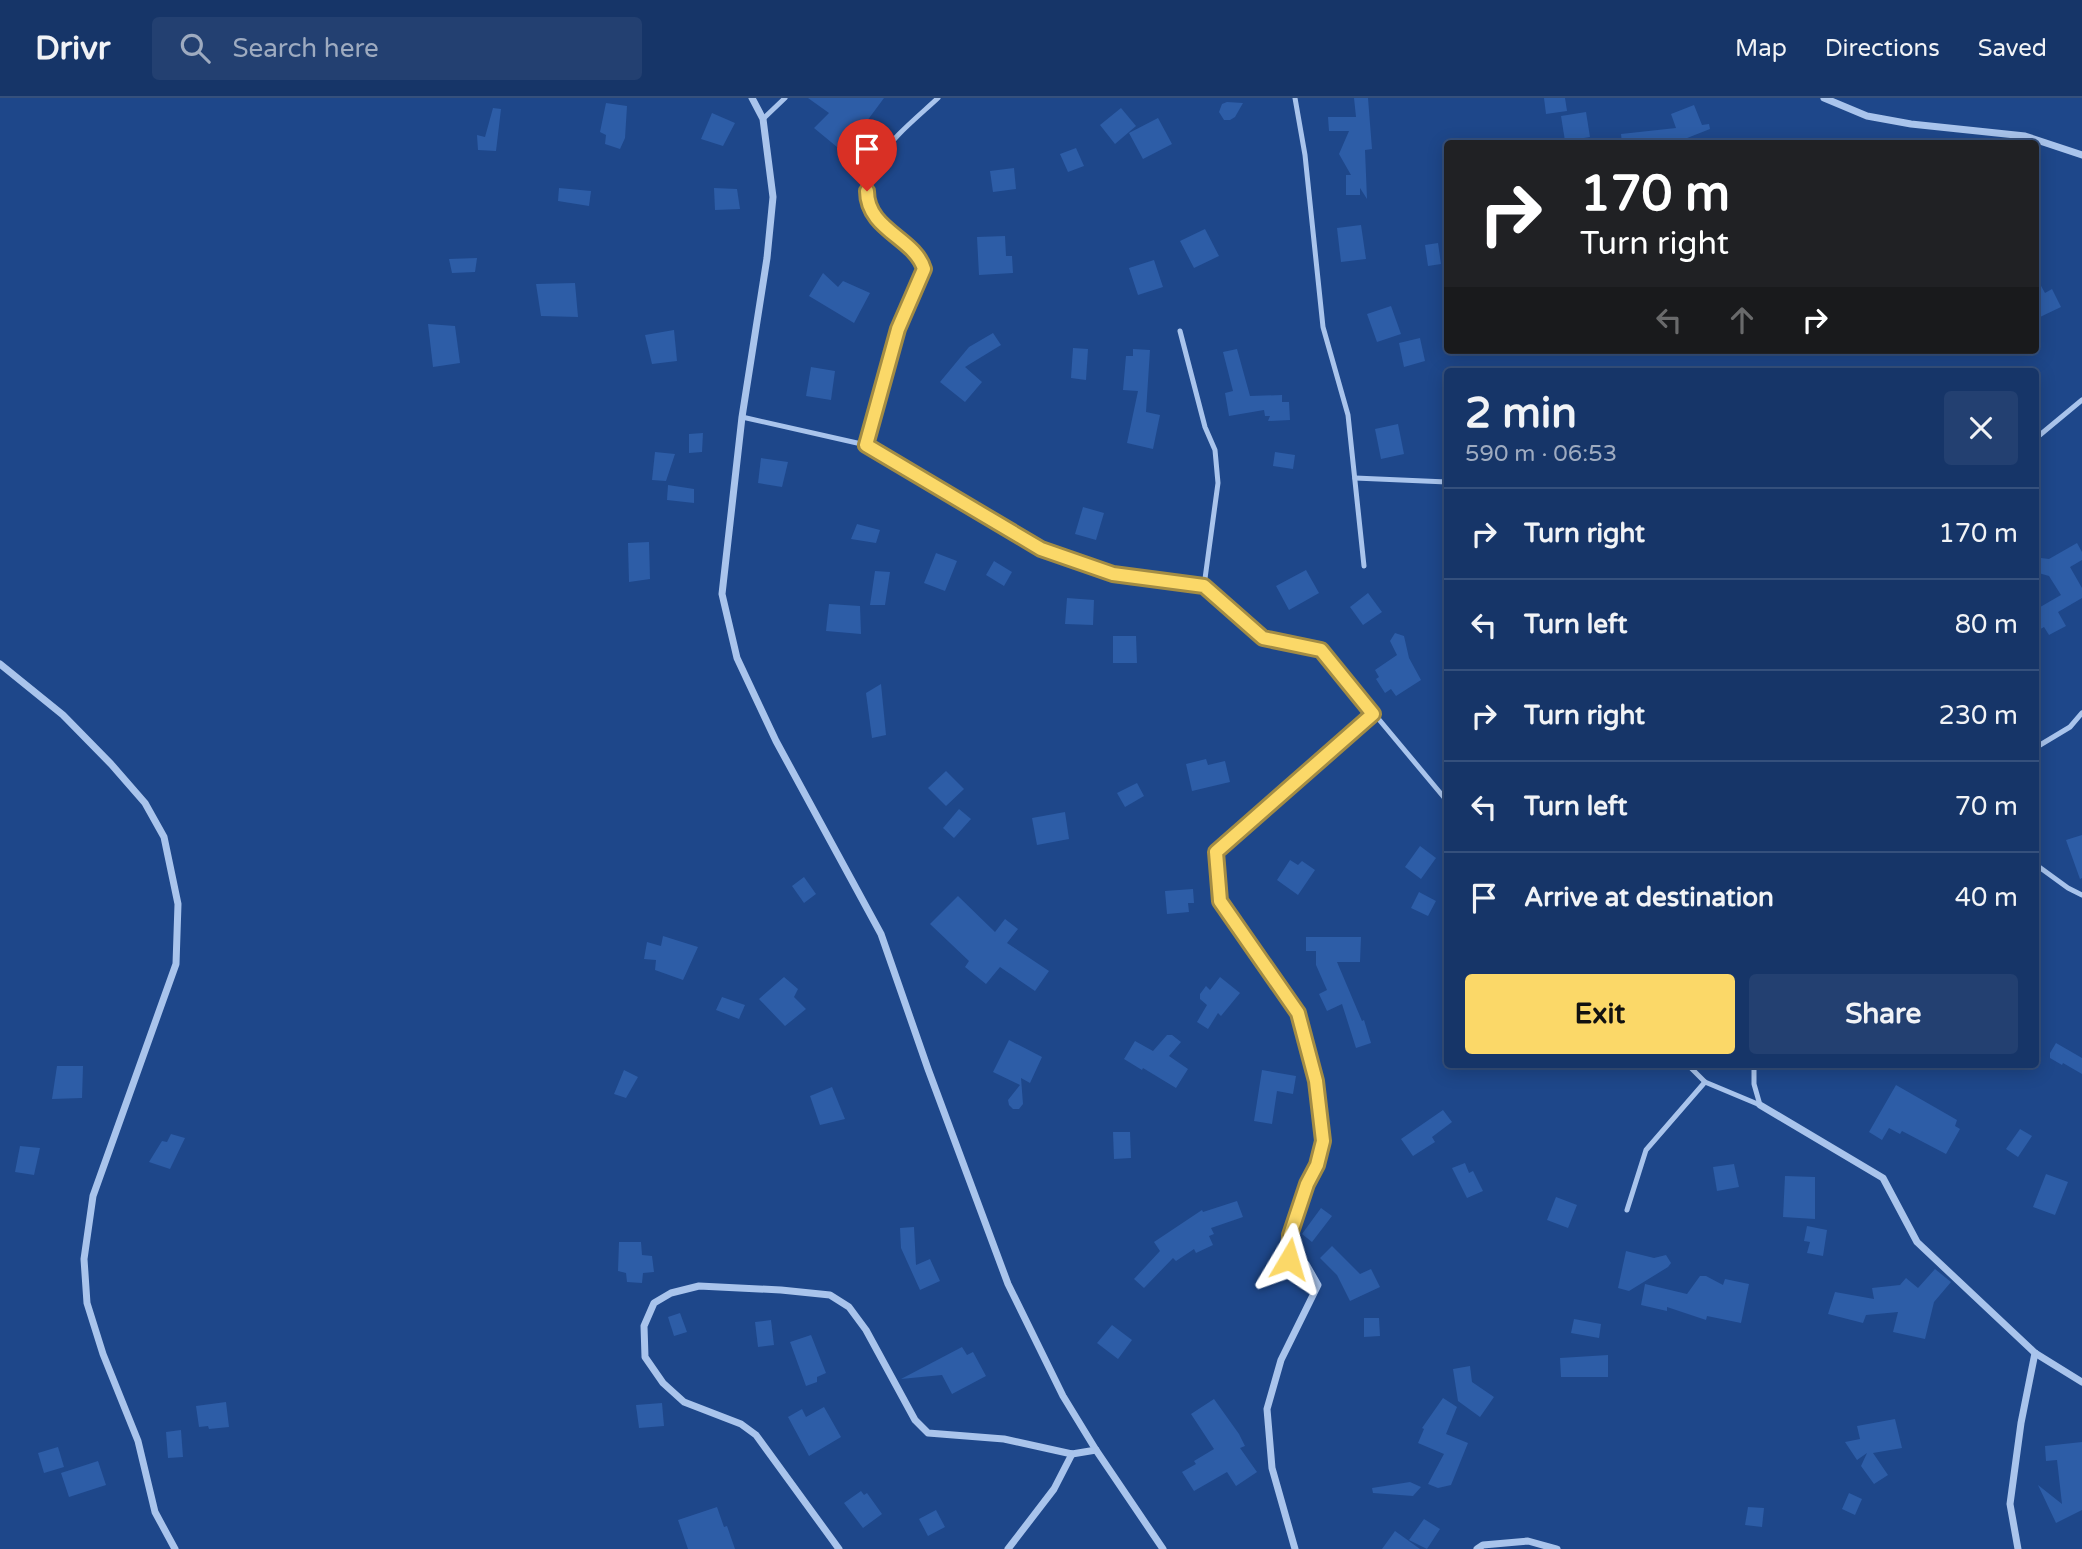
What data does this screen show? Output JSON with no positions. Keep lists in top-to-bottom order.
{
  "page": {
    "header": "Drivr",
    "search": "Search here",
    "nav": ["Map", "Directions", "Saved"],
    "turn": ["170 m", "Turn right"],
    "heading": ["2 min", "590 m · 06:53"],
    "list": [
      {
        "name": "Turn right",
        "value": "170 m"
      },
      {
        "name": "Turn left",
        "value": "80 m"
      },
      {
        "name": "Turn right",
        "value": "230 m"
      },
      {
        "name": "Turn left",
        "value": "70 m"
      },
      {
        "name": "Arrive at destination",
        "value": "40 m"
      }
    ],
    "buttons": ["Exit", "Share"]
  }
}
